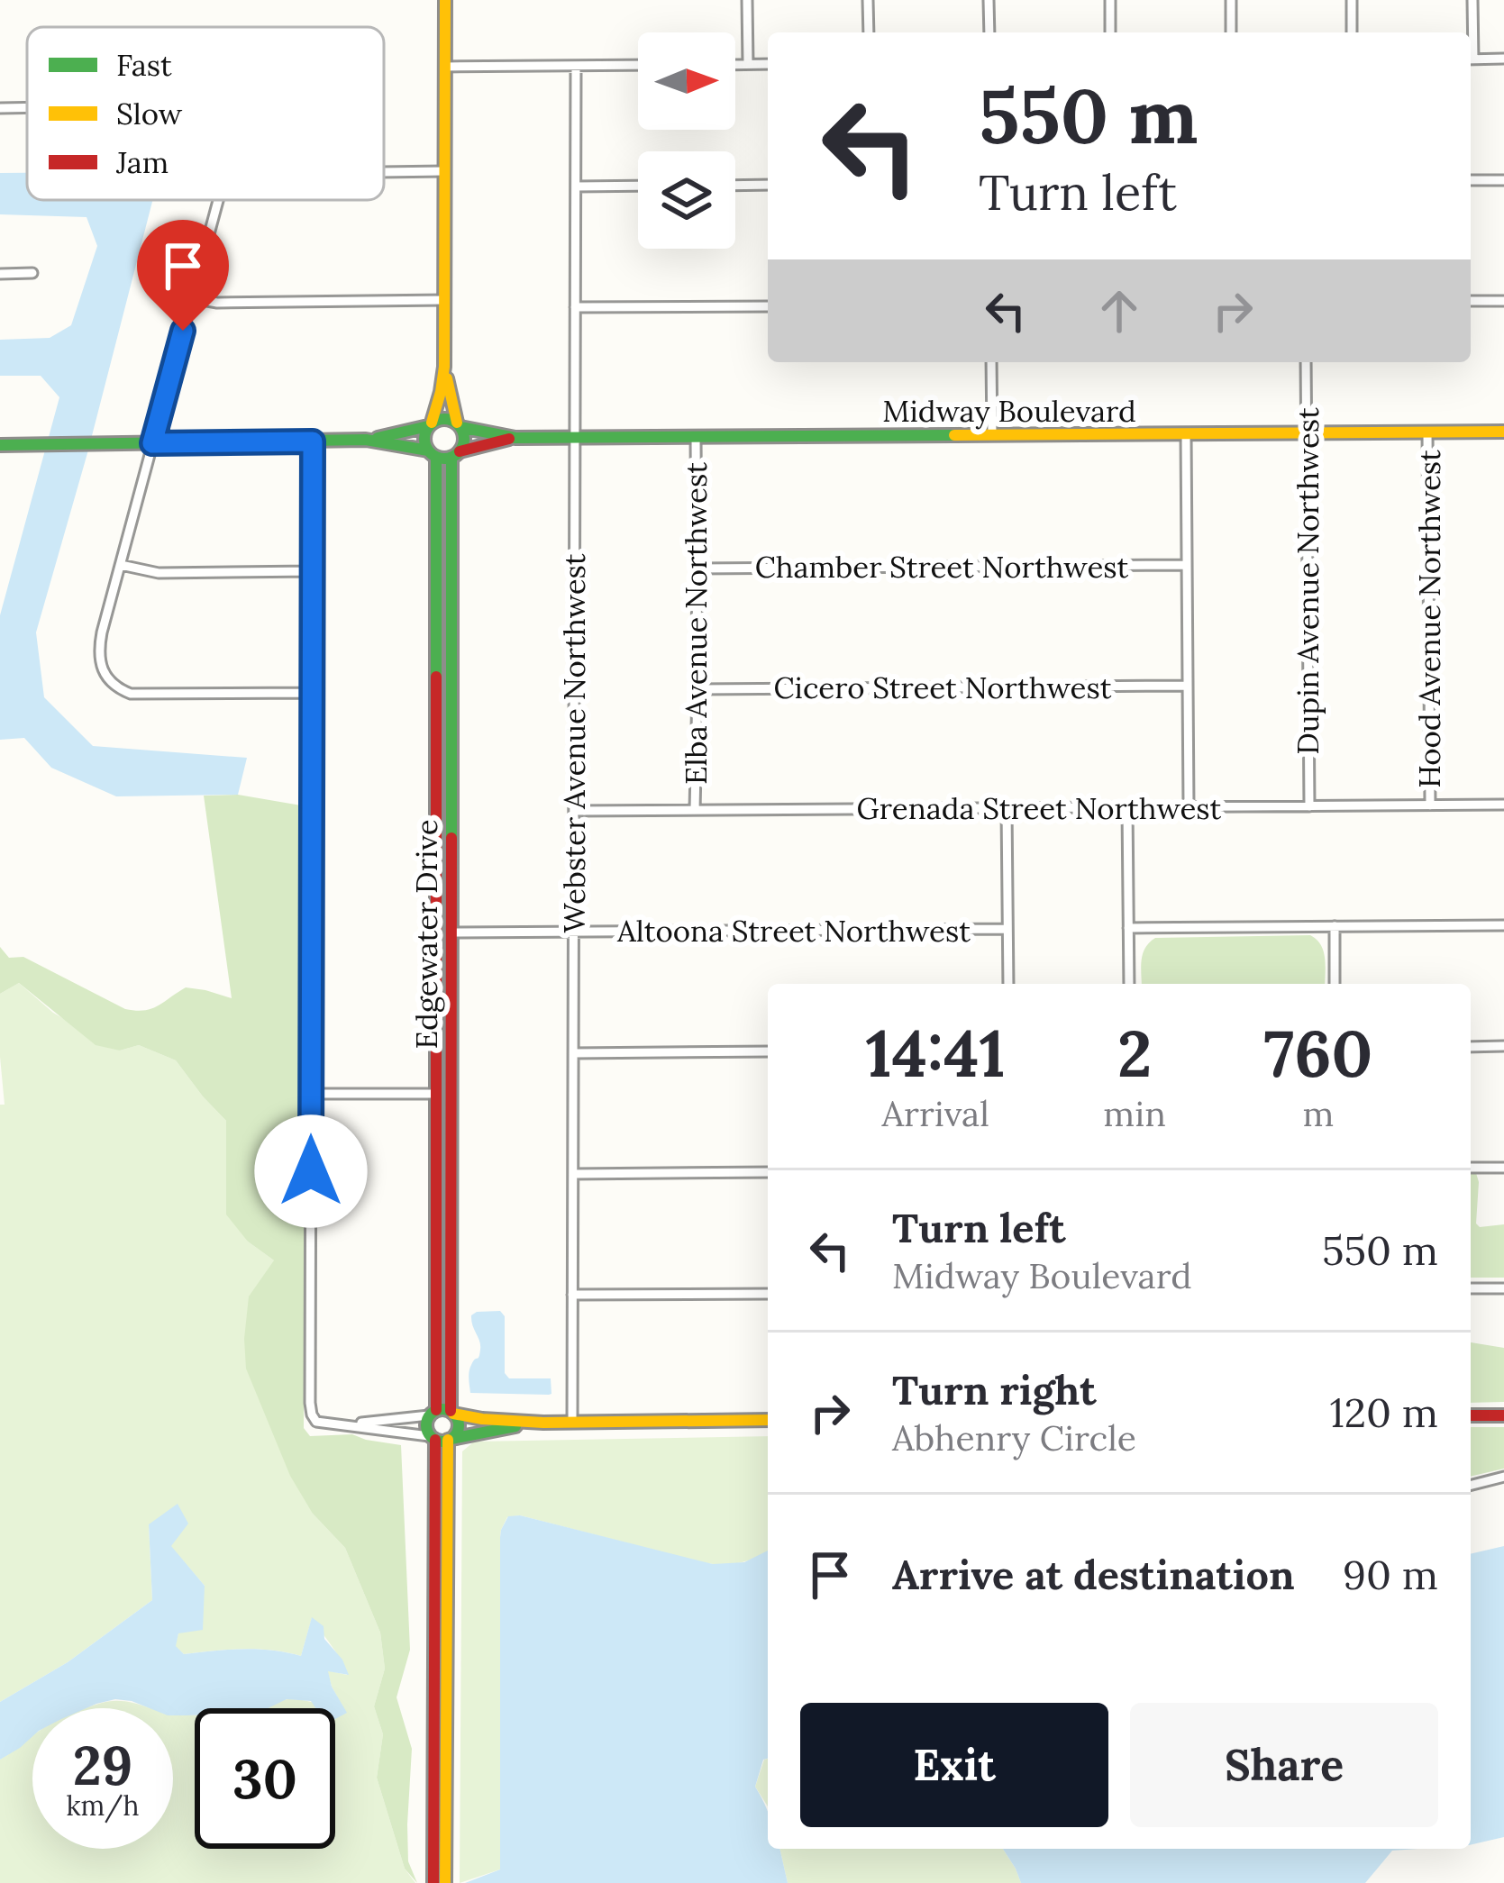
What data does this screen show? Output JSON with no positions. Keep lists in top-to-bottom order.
{
  "streets": {
    "street": [
      "Midway Boulevard",
      "Chamber Street Northwest",
      "Dupin Avenue Northwest",
      "Hood Avenue Northwest",
      "Elba Avenue Northwest",
      "Cicero Street Northwest",
      "Webster Avenue Northwest",
      "Grenada Street Northwest",
      "Altoona Street Northwest",
      "Edgewater Drive"
    ]
  },
  "crossings": [
    ["Midway Boulevard", "Dupin Avenue Northwest"],
    ["Midway Boulevard", "Hood Avenue Northwest"],
    ["Midway Boulevard", "Elba Avenue Northwest"],
    ["Midway Boulevard", "Webster Avenue Northwest"],
    ["Midway Boulevard", "Edgewater Drive"],
    ["Chamber Street Northwest", "Elba Avenue Northwest"],
    ["Dupin Avenue Northwest", "Grenada Street Northwest"],
    ["Hood Avenue Northwest", "Grenada Street Northwest"],
    ["Elba Avenue Northwest", "Cicero Street Northwest"],
    ["Elba Avenue Northwest", "Grenada Street Northwest"],
    ["Webster Avenue Northwest", "Grenada Street Northwest"],
    ["Webster Avenue Northwest", "Altoona Street Northwest"],
    ["Altoona Street Northwest", "Edgewater Drive"]
  ],
  "legend": ["Fast", "Slow", "Jam"],
  "north": "right",
  "page": {
    "turn": ["550 m", "Turn left"],
    "eta": [
      "14:41",
      "Arrival",
      "2",
      "min",
      "760",
      "m"
    ],
    "list": [
      {
        "name": "Turn left",
        "note": "Midway Boulevard",
        "value": "550 m"
      },
      {
        "name": "Turn right",
        "note": "Abhenry Circle",
        "value": "120 m"
      },
      {
        "name": "Arrive at destination",
        "value": "90 m"
      }
    ],
    "buttons": ["Exit", "Share"],
    "speed": "29 km/h",
    "limit": "30"
  }
}
